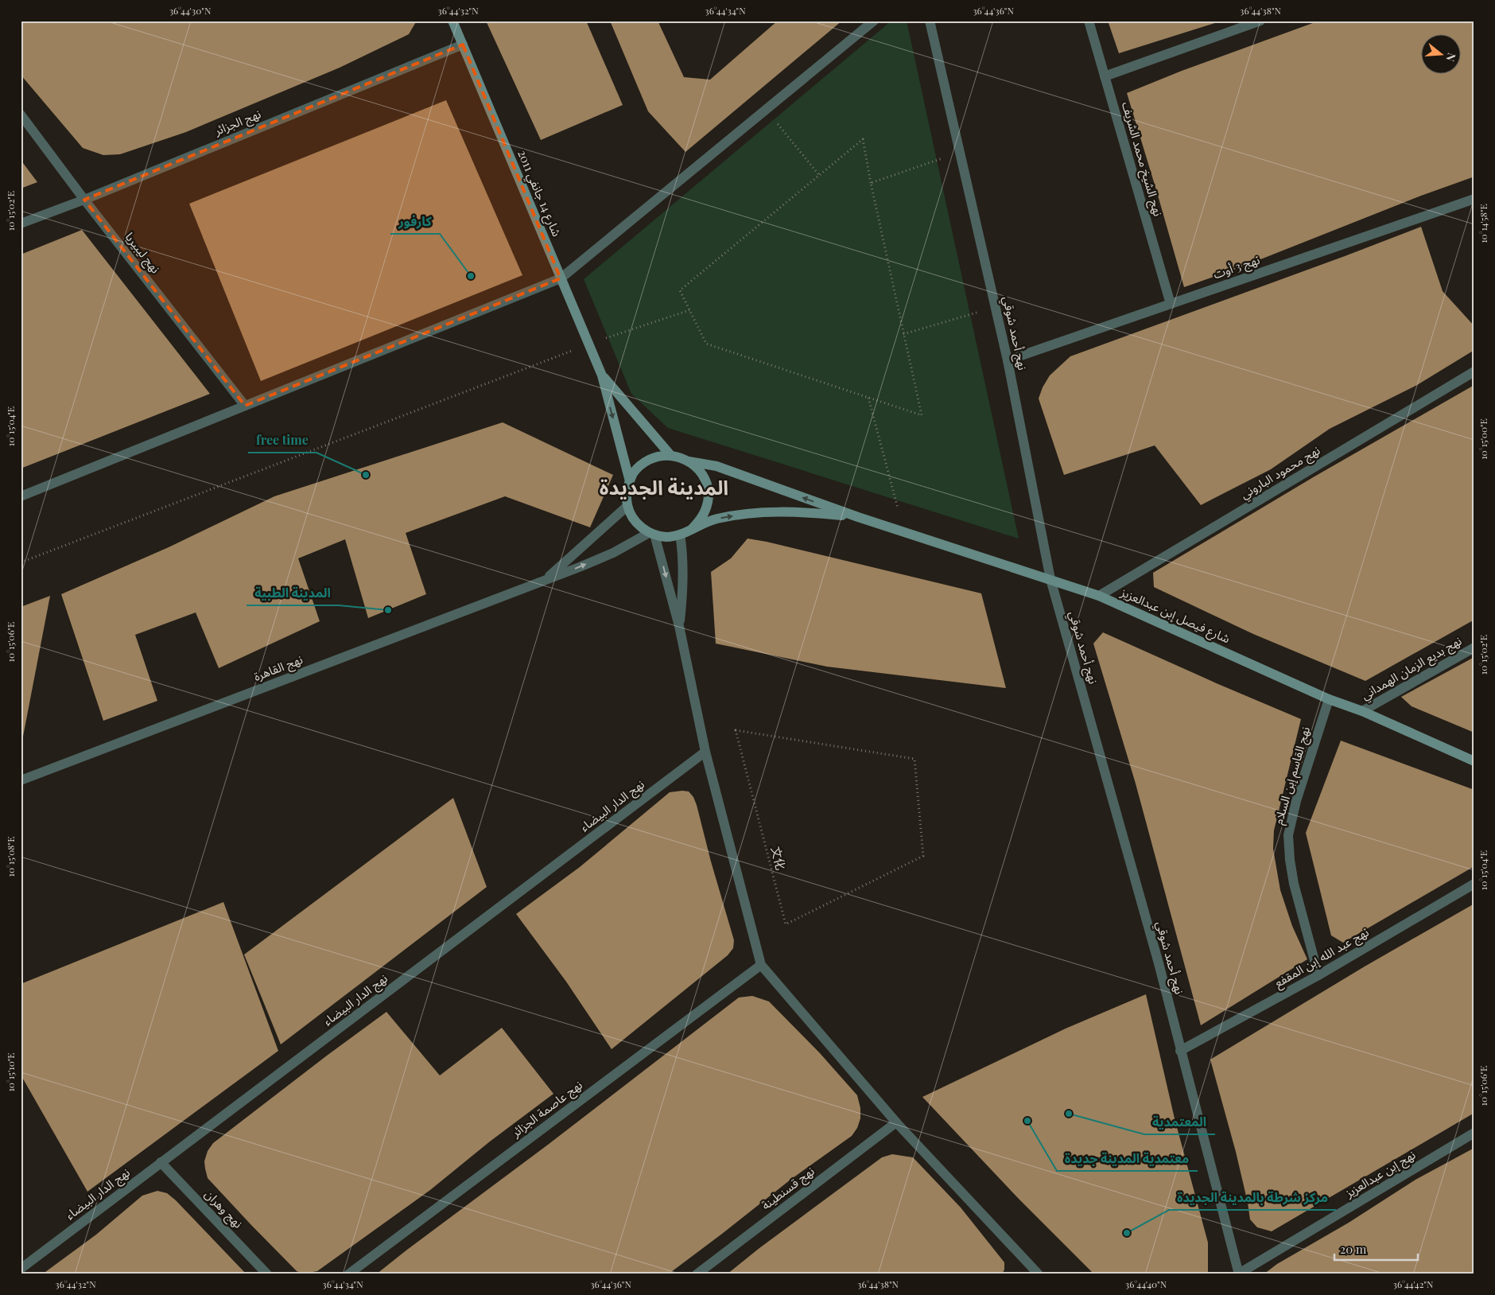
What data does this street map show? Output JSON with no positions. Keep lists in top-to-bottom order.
{
  "streets": {
    "main road": ["شارع 14 جانفي 2011", "شارع فيصل إبن عبدالعزيز"],
    "street": [
      "نهج الجزائر",
      "نهج الشيخ محمد الشريف",
      "نهج ليبيريا",
      "نهج 3 أوت",
      "نهج أحمد شوقي",
      "نهج محمود الباروني",
      "نهج القاهرة",
      "نهج بديع الزمان الهمداني",
      "نهج القاسم إبن السلام",
      "نهج الدار البيضاء",
      "نهج عبد الله إبن المقفع",
      "نهج عاصمة الجزائر",
      "نهج إبن عبدالعزيز",
      "نهج قسنطينة",
      "نهج وهران"
    ],
    "path": ["文化"]
  },
  "crossings": [
    ["نهج الجزائر", "شارع 14 جانفي 2011"],
    ["نهج الجزائر", "نهج ليبيريا"],
    ["نهج الشيخ محمد الشريف", "نهج 3 أوت"],
    ["نهج 3 أوت", "نهج أحمد شوقي"],
    ["نهج أحمد شوقي", "شارع فيصل إبن عبدالعزيز"],
    ["نهج أحمد شوقي", "نهج عبد الله إبن المقفع"],
    ["نهج أحمد شوقي", "نهج إبن عبدالعزيز"],
    ["نهج محمود الباروني", "شارع فيصل إبن عبدالعزيز"],
    ["شارع فيصل إبن عبدالعزيز", "نهج بديع الزمان الهمداني"],
    ["شارع فيصل إبن عبدالعزيز", "نهج القاسم إبن السلام"],
    ["نهج القاسم إبن السلام", "نهج عبد الله إبن المقفع"],
    ["نهج الدار البيضاء", "نهج وهران"]
  ],
  "districts": ["المدينة الجديدة"],
  "places": [
    "كارفور",
    "free time",
    "المدينة الطبية",
    "المعتمدية",
    "معتمدية المدينة جديدة",
    "مركز شرطة بالمدينة الجديدة"
  ],
  "scale_bar": "20 m",
  "north": "right",
  "coordinates": [
    "36°44'30\"N",
    "36°44'32\"N",
    "36°44'34\"N",
    "36°44'36\"N",
    "36°44'38\"N",
    "10°15'02\"E",
    "10°14'58\"E",
    "10°15'04\"E",
    "10°15'00\"E",
    "10°15'06\"E",
    "10°15'08\"E",
    "10°15'10\"E",
    "36°44'40\"N",
    "36°44'42\"N"
  ]
}
